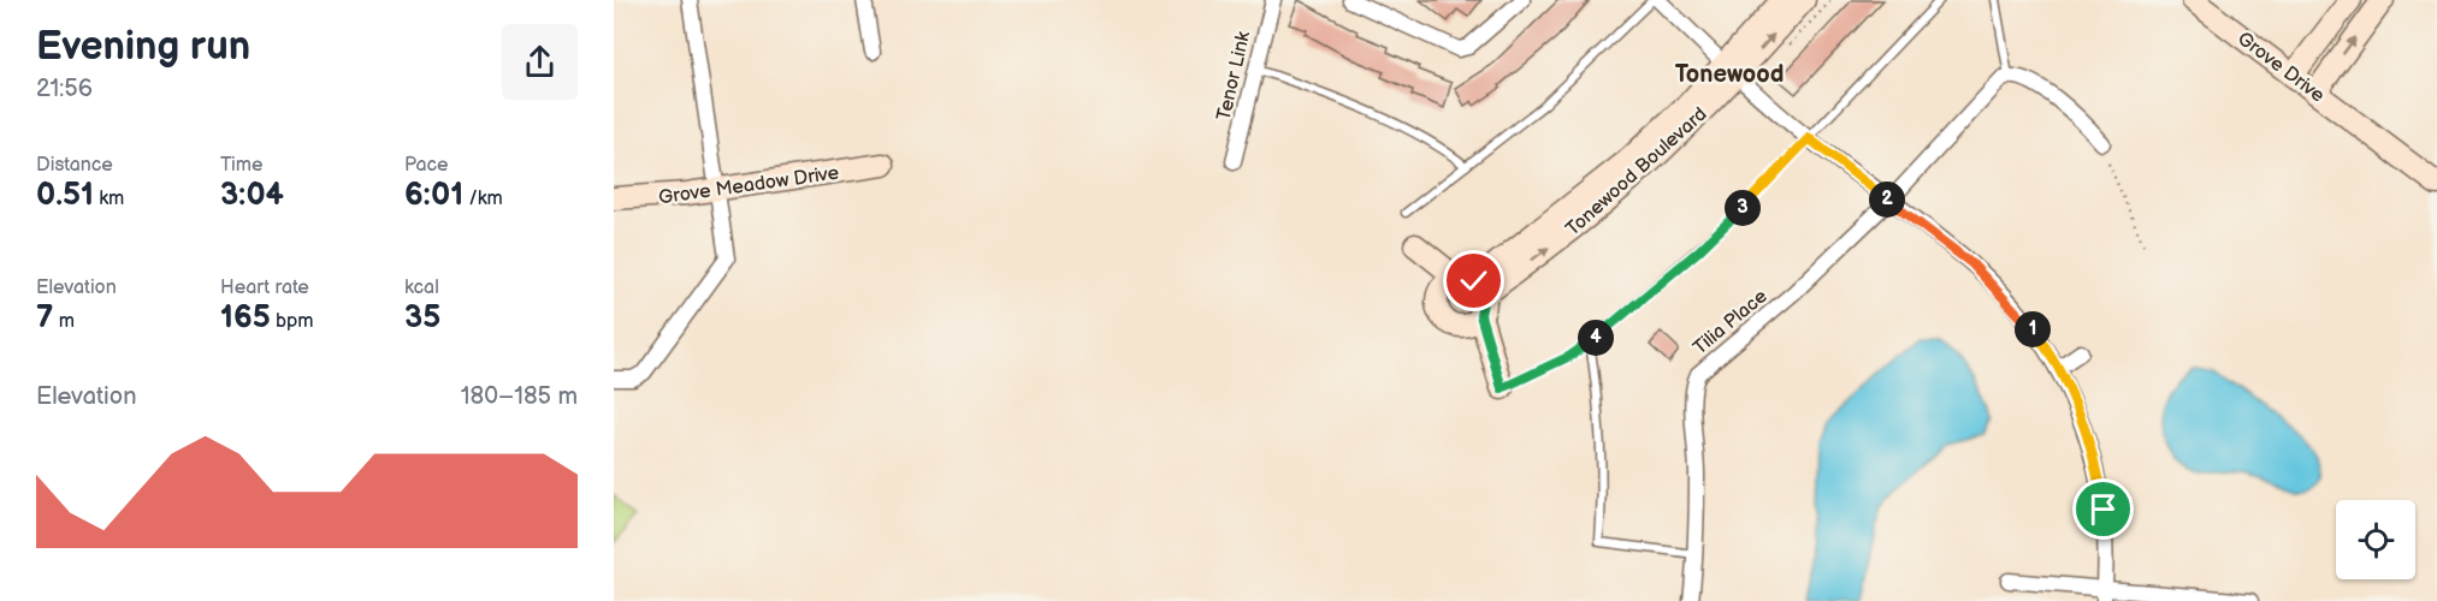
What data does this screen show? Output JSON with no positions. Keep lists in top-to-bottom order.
{
  "streets": {
    "street": [
      "Grove Drive",
      "Tenor Link",
      "Tonewood Boulevard",
      "Grove Meadow Drive",
      "Tilia Place"
    ]
  },
  "districts": ["Tonewood"],
  "page": {
    "heading": ["Evening run", "21:56"],
    "stats": [
      ["Distance", "0.51 km"],
      ["Time", "3:04"],
      ["Pace", "6:01 /km"],
      ["Elevation", "7 m"],
      ["Heart rate", "165 bpm"],
      ["kcal", "35"]
    ],
    "pins": [
      "2",
      "3",
      "1",
      "4"
    ],
    "chart": ["Elevation", "180–185 m"]
  }
}
